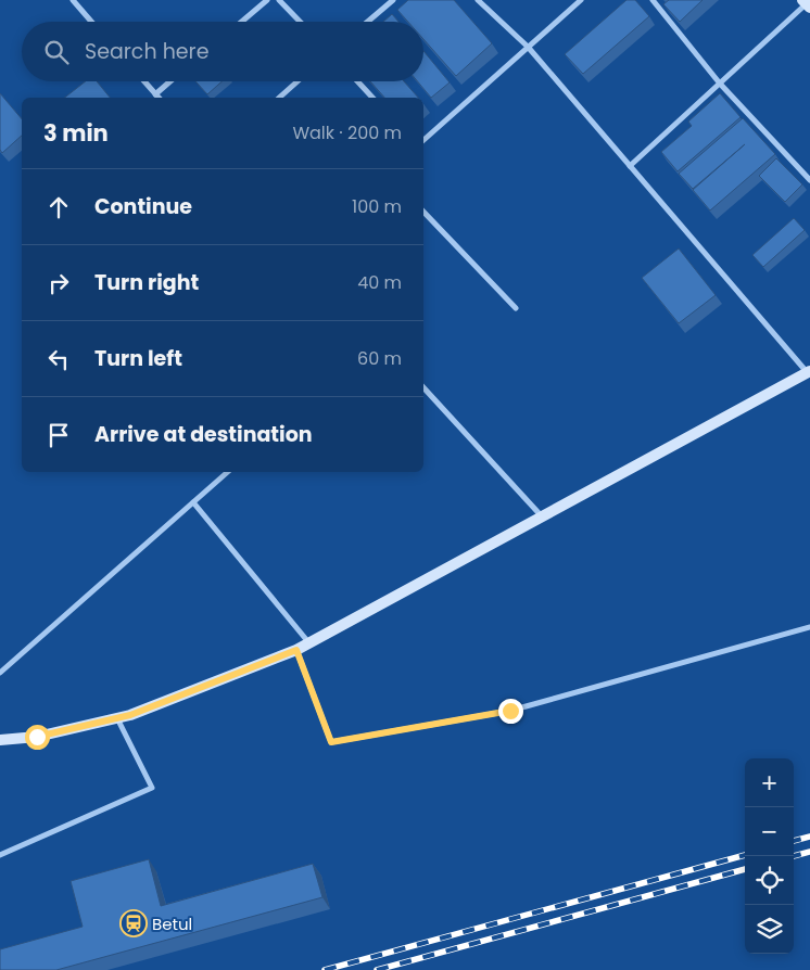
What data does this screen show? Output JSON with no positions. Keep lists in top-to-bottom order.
{
  "places": {
    "station": ["Betul"]
  },
  "page": {
    "search": "Search here",
    "heading": ["3 min", "Walk · 200 m"],
    "list": [
      ["Continue", "100 m"],
      ["Turn right", "40 m"],
      ["Turn left", "60 m"],
      "Arrive at destination"
    ],
    "map_buttons": ["+", "−"]
  }
}
